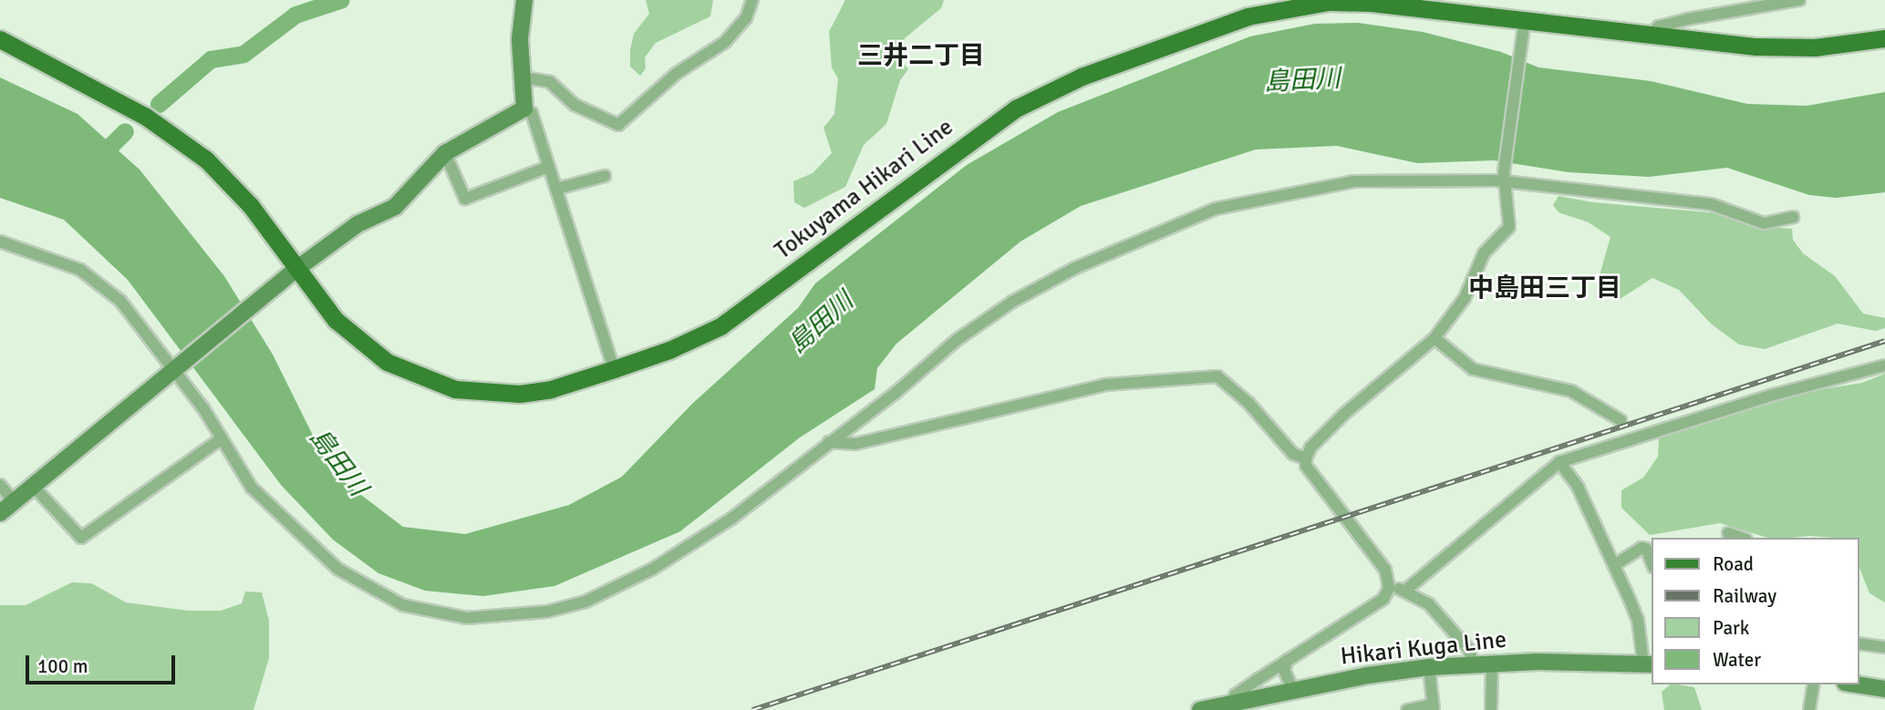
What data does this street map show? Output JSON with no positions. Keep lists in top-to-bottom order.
{
  "streets": {
    "main road": ["Tokuyama Hikari Line"],
    "street": ["Hikari Kuga Line"]
  },
  "districts": ["三井二丁目", "中島田三丁目"],
  "water": ["島田川"],
  "legend": [
    "Road",
    "Railway",
    "Park",
    "Water"
  ],
  "scale_bar": "100 m"
}
